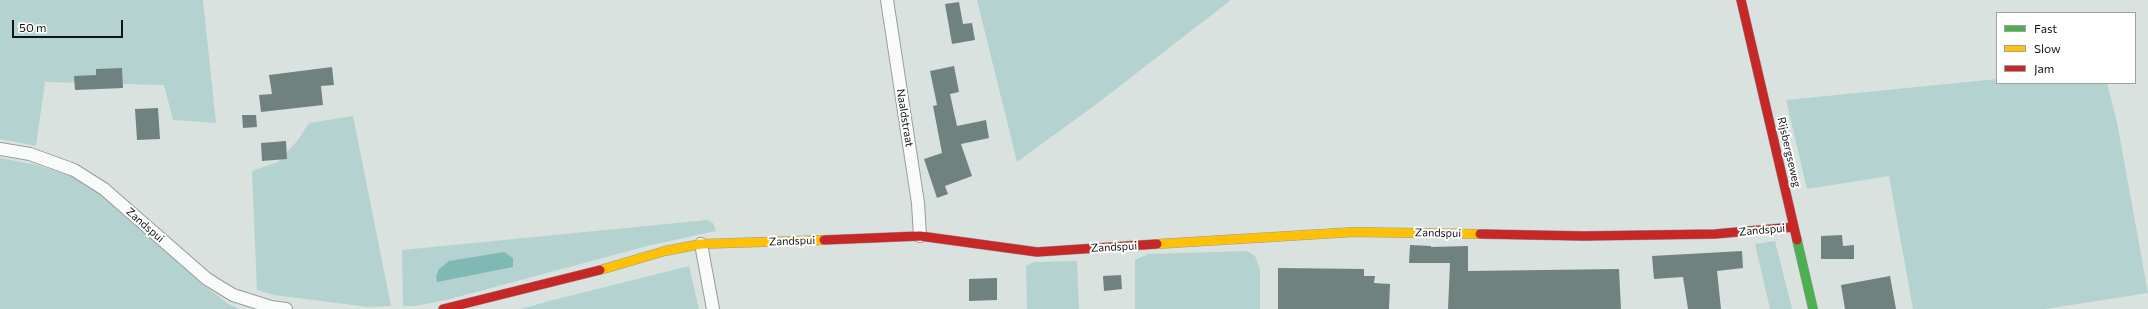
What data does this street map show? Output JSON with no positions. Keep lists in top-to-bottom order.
{
  "streets": {
    "street": ["Naaldstraat", "Rijsbergseweg", "Zandspui"]
  },
  "crossings": [
    ["Naaldstraat", "Zandspui"],
    ["Rijsbergseweg", "Zandspui"]
  ],
  "legend": ["Fast", "Slow", "Jam"],
  "scale_bar": "50 m"
}
